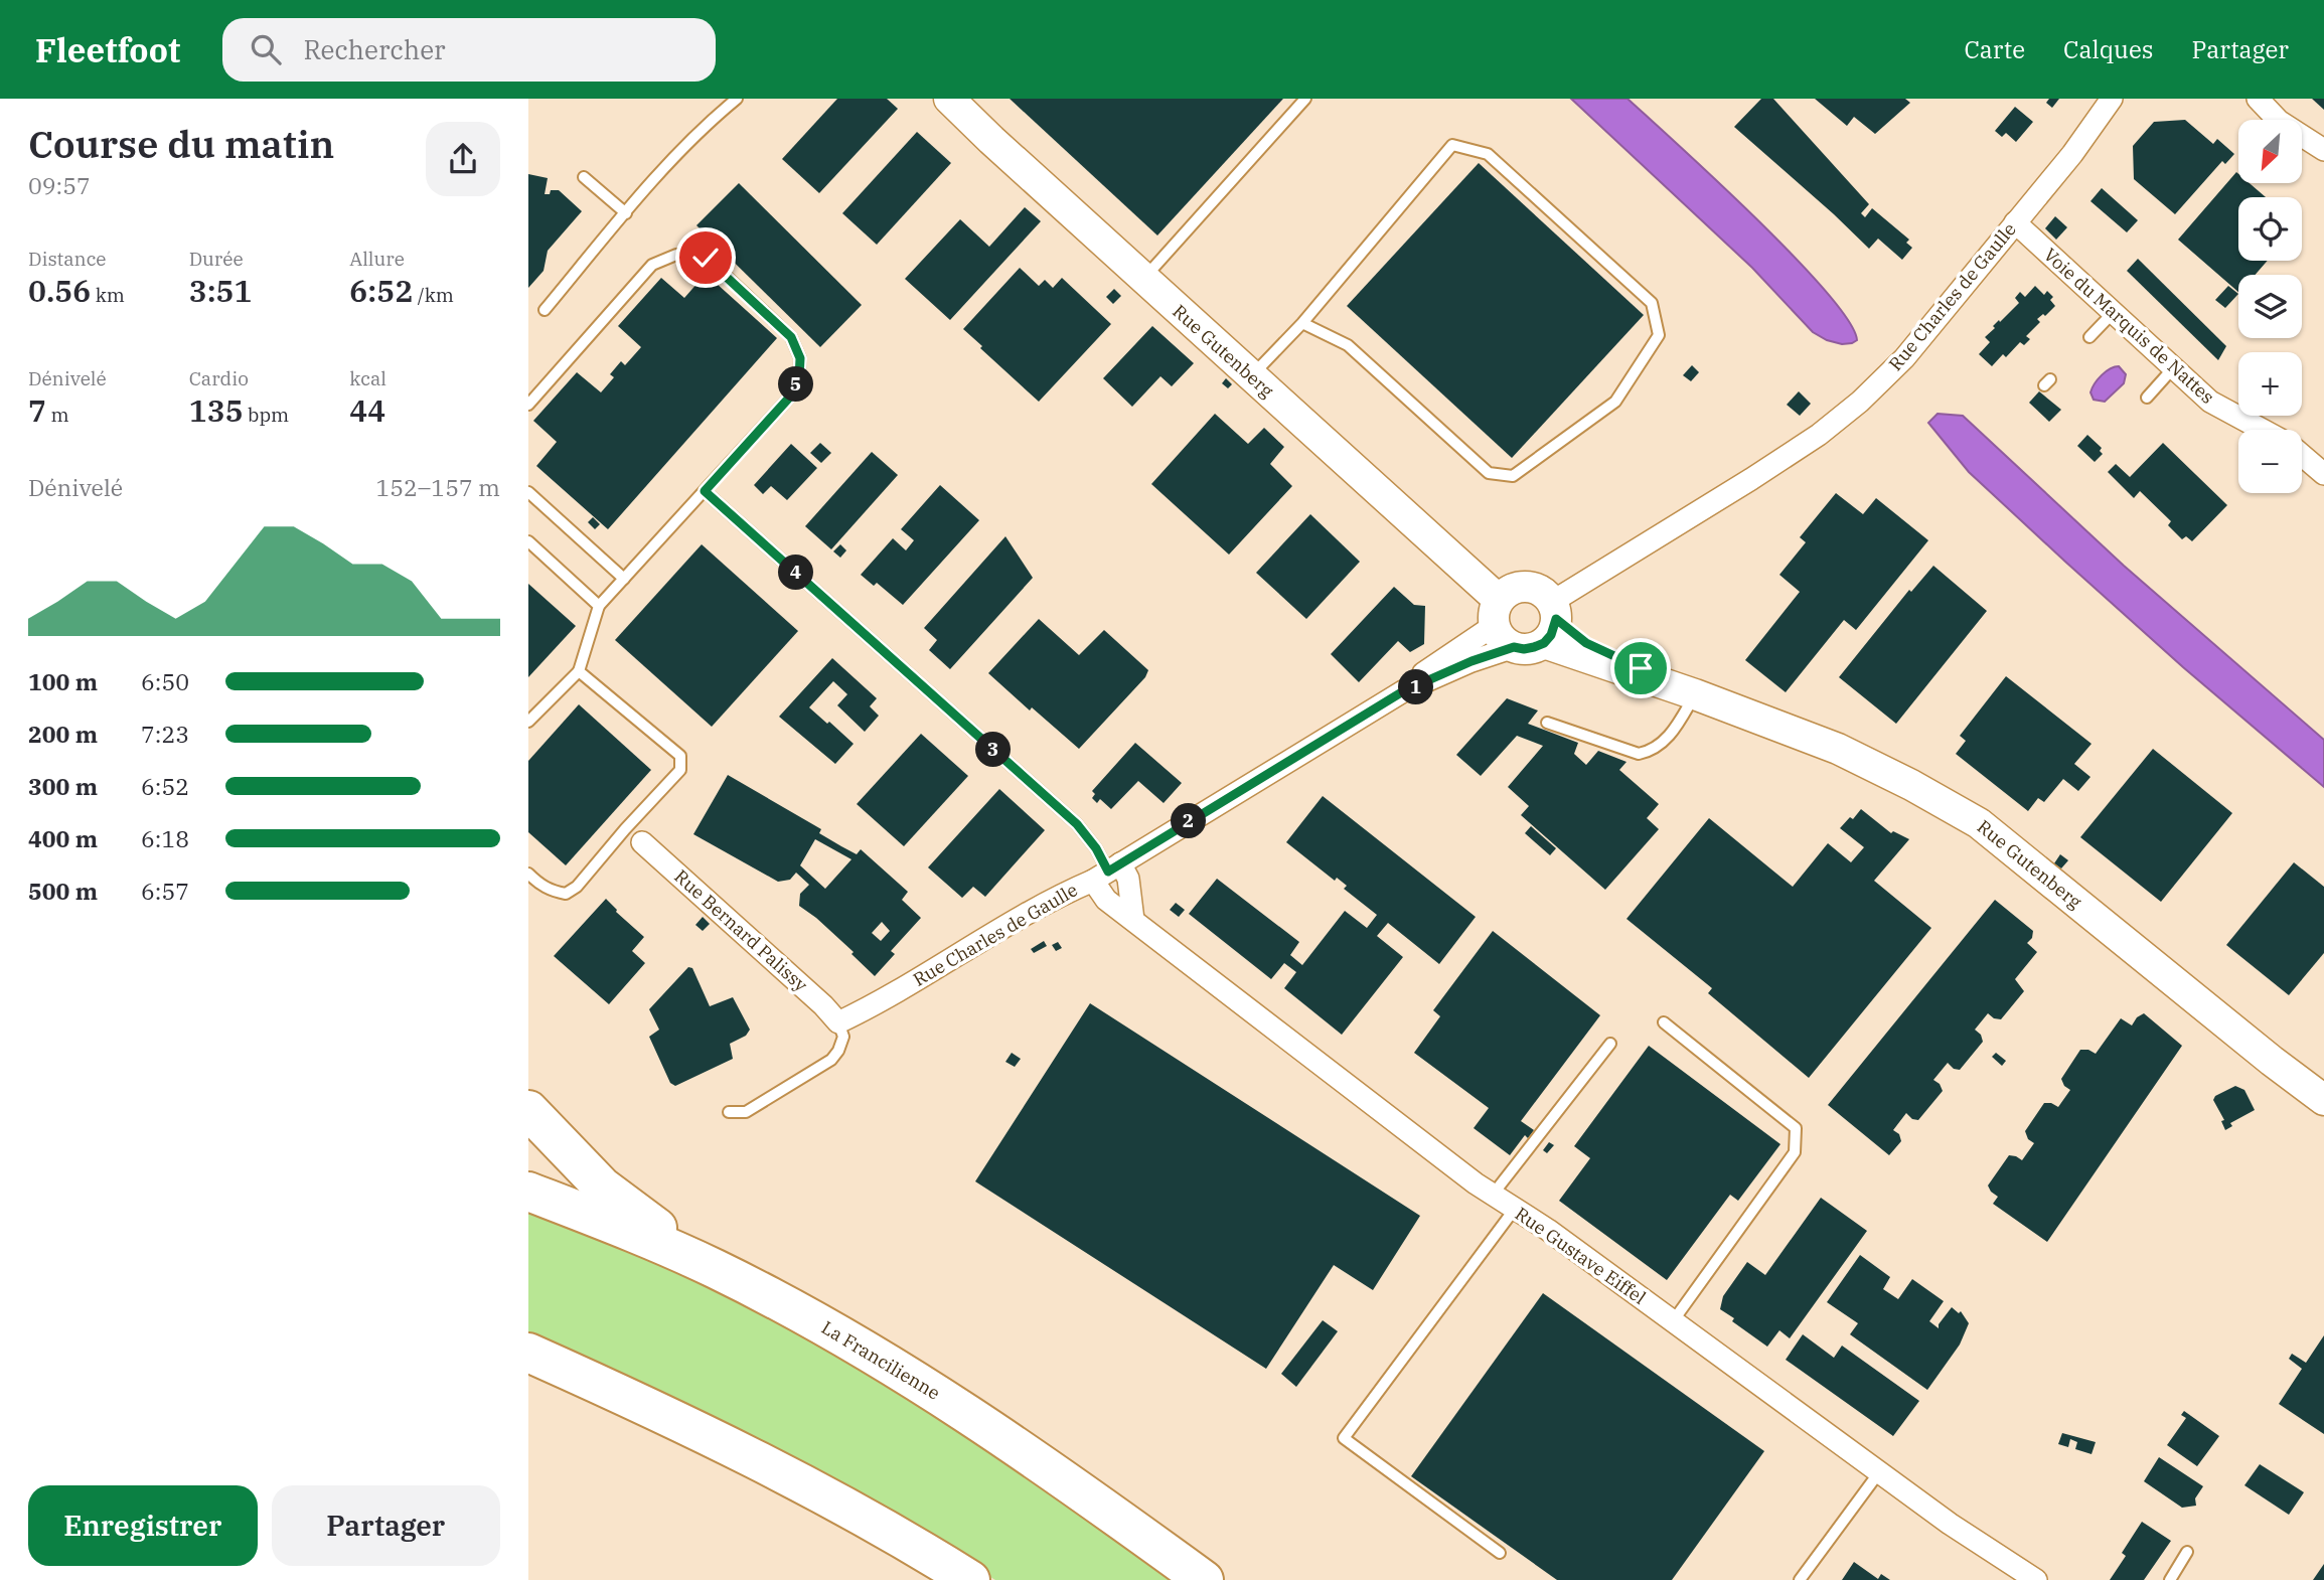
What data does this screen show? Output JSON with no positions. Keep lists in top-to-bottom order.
{
  "streets": {
    "highway": ["La Francilienne"],
    "street": [
      "Rue Charles de Gaulle",
      "Voie du Marquis de Nattes",
      "Rue Gutenberg",
      "Rue Bernard Palissy",
      "Rue Gustave Eiffel"
    ]
  },
  "crossings": [
    ["Rue Charles de Gaulle", "Voie du Marquis de Nattes"],
    ["Rue Charles de Gaulle", "Rue Gutenberg"],
    ["Rue Charles de Gaulle", "Rue Bernard Palissy"],
    ["Rue Charles de Gaulle", "Rue Gustave Eiffel"]
  ],
  "north": "bottom left",
  "page": {
    "header": "Fleetfoot",
    "search": "Rechercher",
    "nav": ["Carte", "Calques", "Partager"],
    "heading": ["Course du matin", "09:57"],
    "map_buttons": ["+", "−"],
    "stats": [
      ["Distance", "0.56 km"],
      ["Durée", "3:51"],
      ["Allure", "6:52 /km"],
      ["Dénivelé", "7 m"],
      ["Cardio", "135 bpm"],
      ["kcal", "44"]
    ],
    "pins": [
      "5",
      "4",
      "1",
      "3",
      "2"
    ],
    "chart": ["Dénivelé", "152–157 m"],
    "list": [
      {
        "name": "100 m",
        "note": "6:50"
      },
      {
        "name": "200 m",
        "note": "7:23"
      },
      {
        "name": "300 m",
        "note": "6:52"
      },
      {
        "name": "400 m",
        "note": "6:18"
      },
      {
        "name": "500 m",
        "note": "6:57"
      }
    ],
    "buttons": ["Enregistrer", "Partager"]
  }
}
